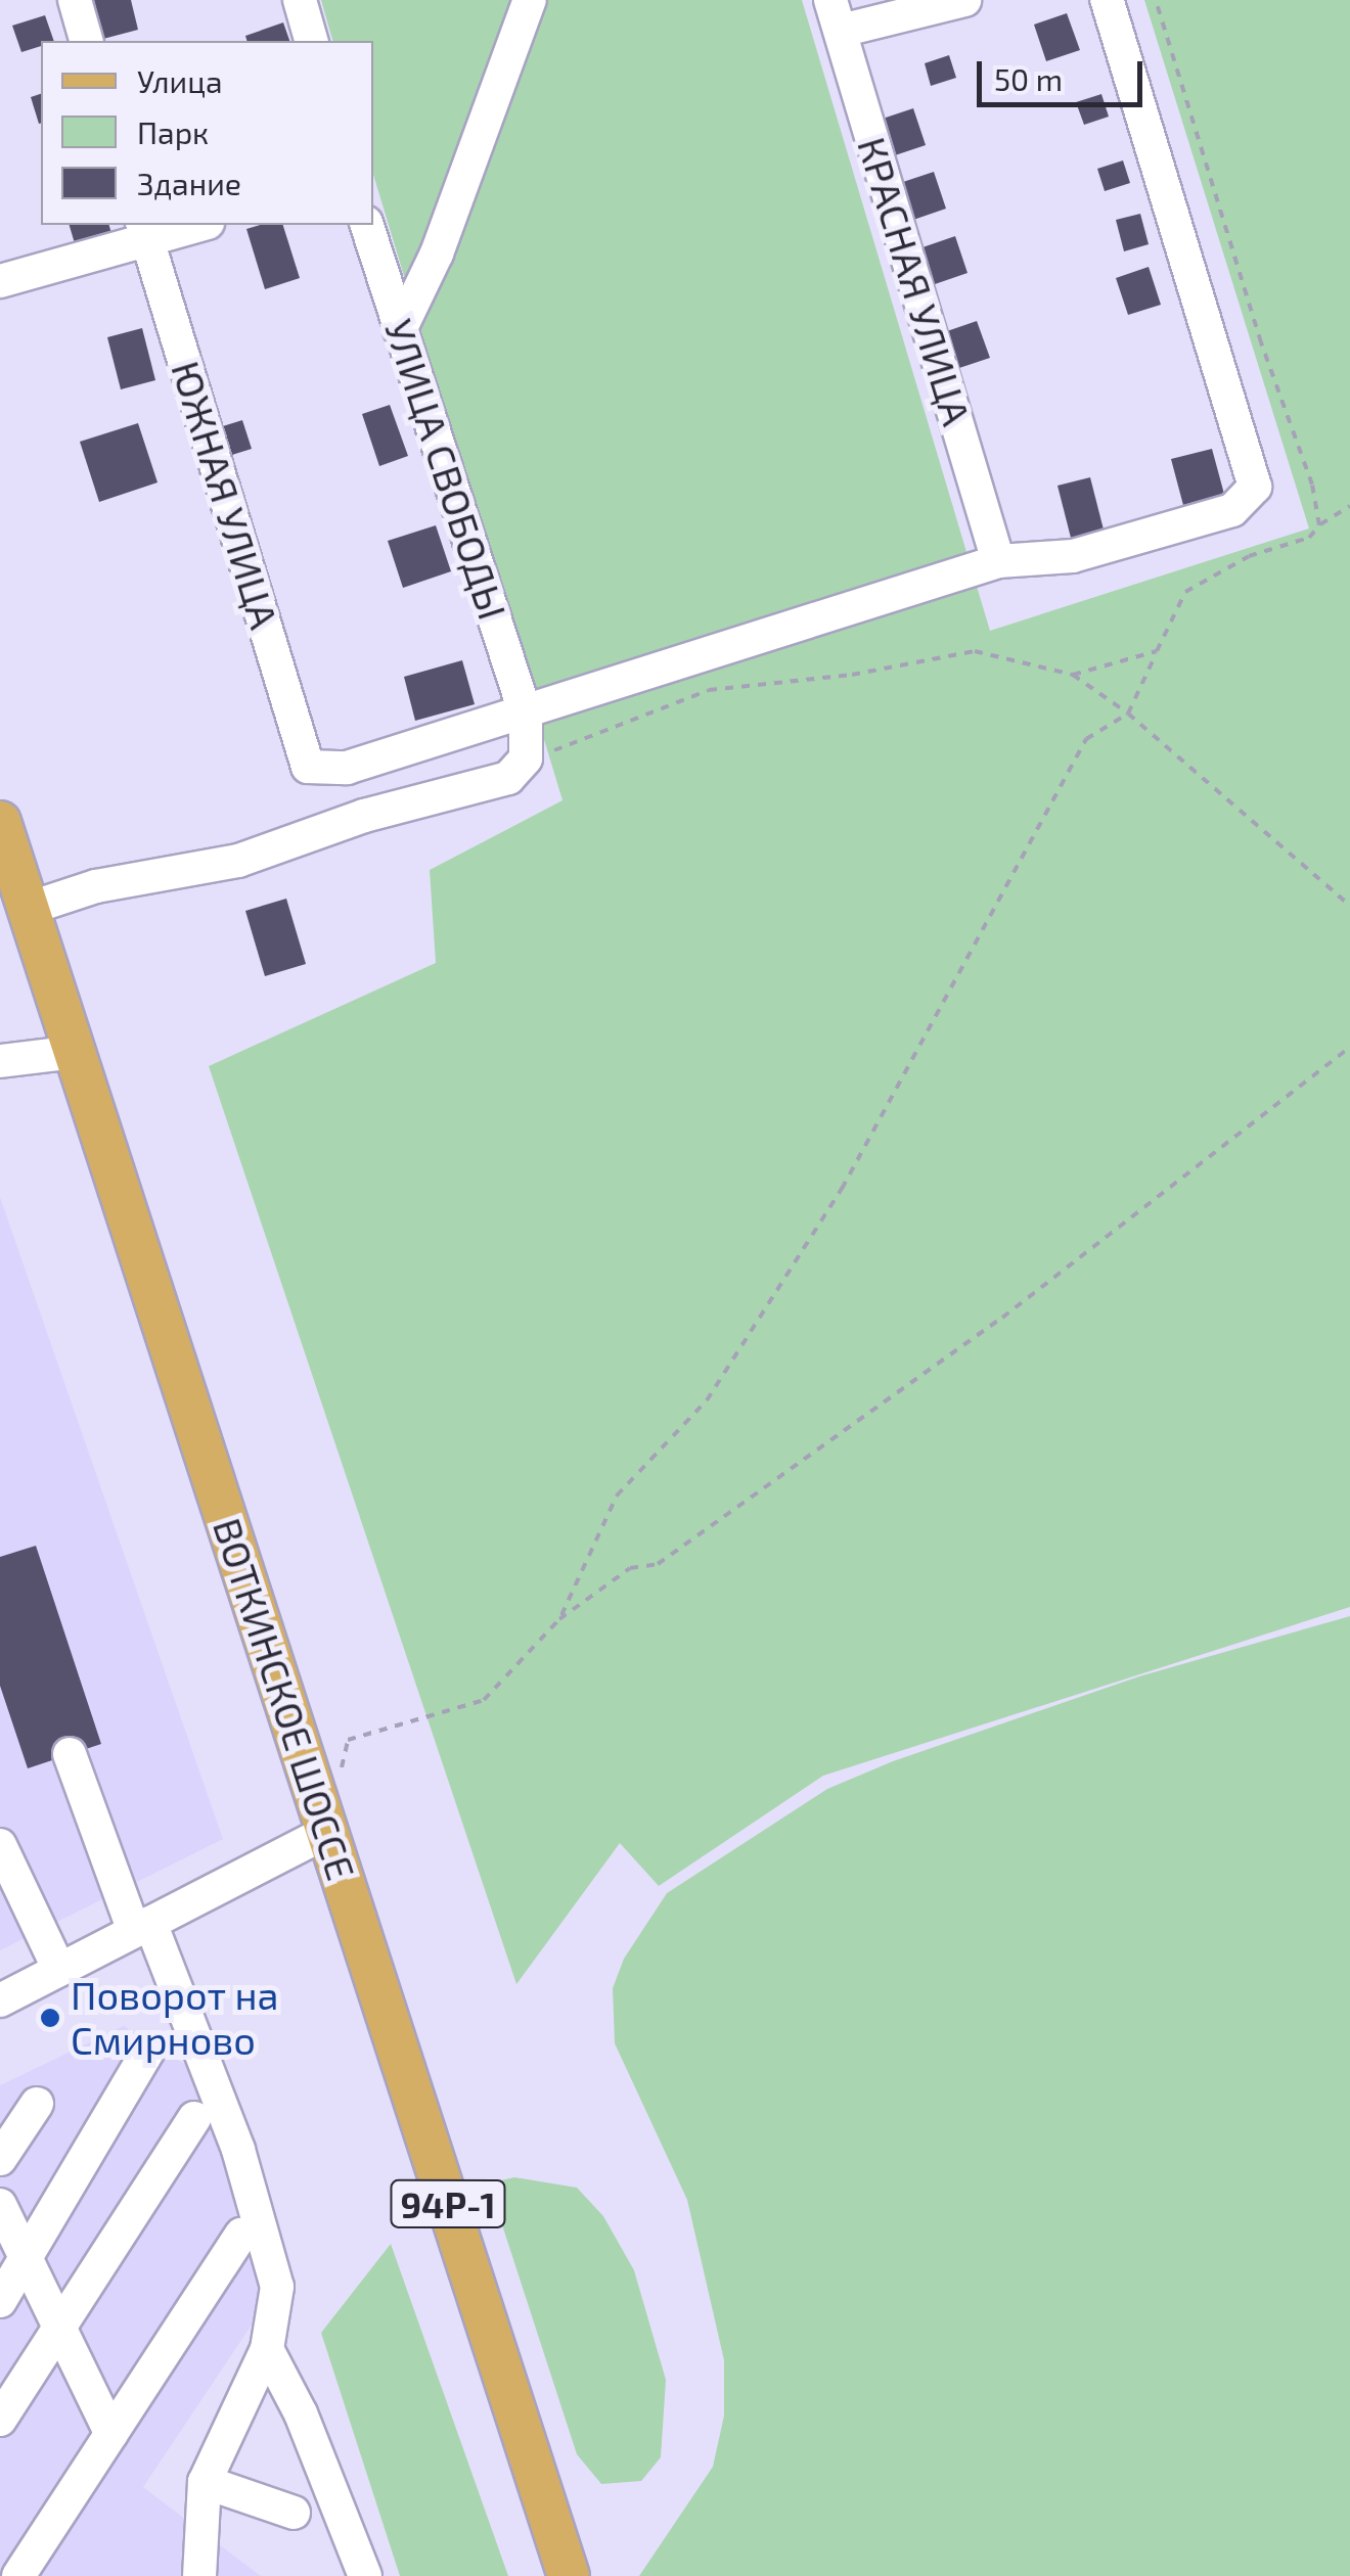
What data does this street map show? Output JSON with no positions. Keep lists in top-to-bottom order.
{
  "streets": {
    "main road": ["ВОТКИНСКОЕ ШОССЕ", "94Р-1"],
    "street": ["КРАСНАЯ УЛИЦА", "УЛИЦА СВОБОДЫ", "ЮЖНАЯ УЛИЦА"]
  },
  "crossings": [
    ["УЛИЦА СВОБОДЫ", "ЮЖНАЯ УЛИЦА"]
  ],
  "places": ["Поворот на Смирново"],
  "legend": ["Улица", "Парк", "Здание"],
  "scale_bar": "50 m"
}
